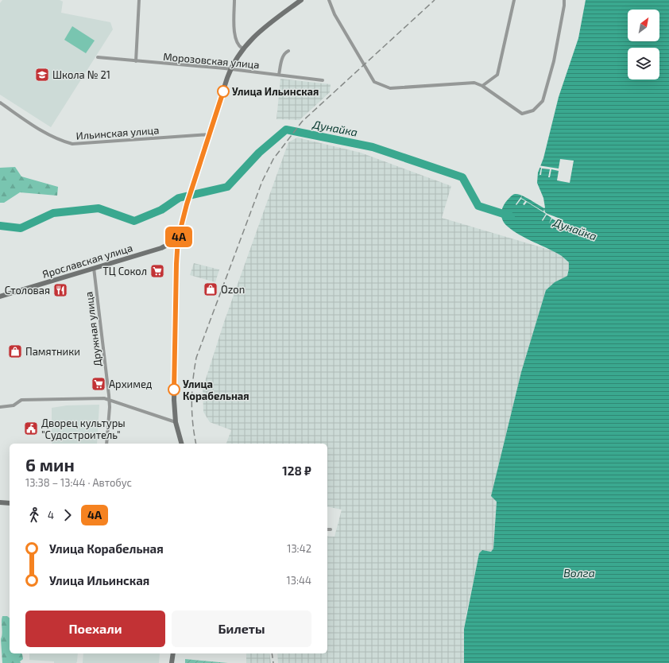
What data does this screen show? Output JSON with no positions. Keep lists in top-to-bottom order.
{
  "streets": {
    "street": [
      "Морозовская улица",
      "Ильинская улица",
      "Ярославская улица",
      "Дружная улица"
    ]
  },
  "crossings": [
    ["Ярославская улица", "Дружная улица"]
  ],
  "water": ["Дунайка", "Волга"],
  "places": {
    "school or university": ["Школа № 21"],
    "other": ["Улица Ильинская", "Улица Корабельная"],
    "supermarket": ["ТЦ Сокол", "Архимед"],
    "shop": ["Ozon", "Памятники"],
    "restaurant": ["Столовая"],
    "public building": ["Дворец культуры \"Судостроитель\""]
  },
  "lines": ["bus line 4А"],
  "north": "top right",
  "page": {
    "on_map": "4А",
    "heading": ["6 мин", "13:38 – 13:44 · Автобус", "128 ₽"],
    "legs": ["4", "4А"],
    "list": [
      {
        "name": "Улица Корабельная",
        "value": "13:42"
      },
      {
        "name": "Улица Ильинская",
        "value": "13:44"
      }
    ],
    "buttons": ["Поехали", "Билеты"]
  }
}
